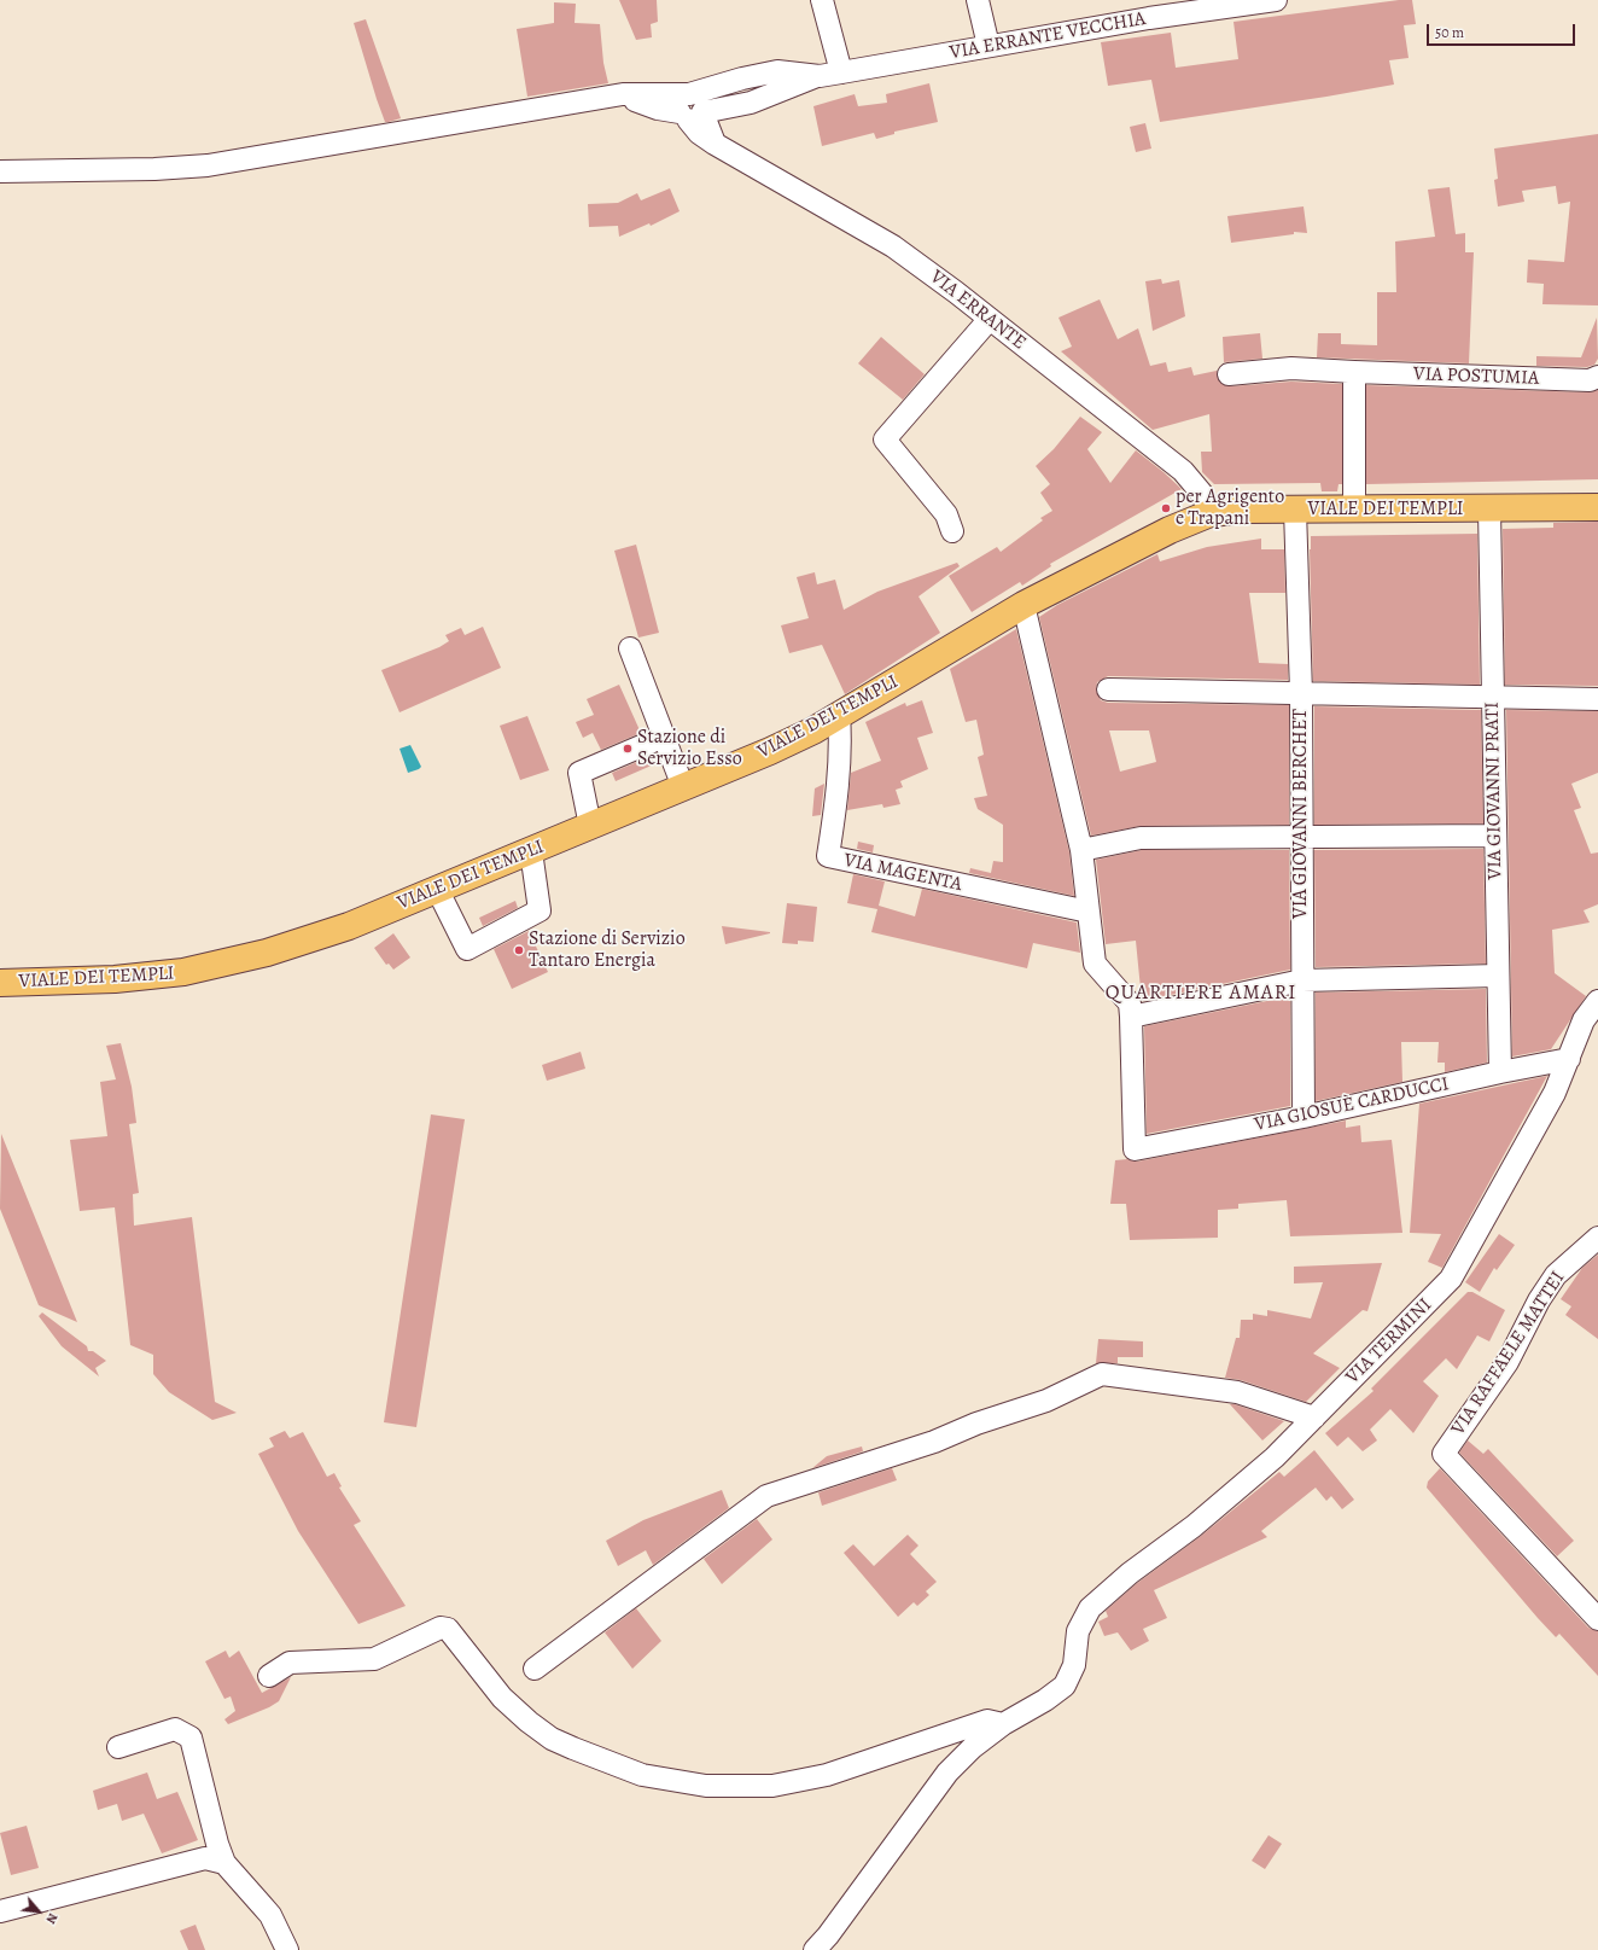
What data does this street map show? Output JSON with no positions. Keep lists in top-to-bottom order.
{
  "streets": {
    "main road": ["VIALE DEI TEMPLI"],
    "street": [
      "VIA ERRANTE VECCHIA",
      "VIA ERRANTE",
      "VIA POSTUMIA",
      "VIA GIOVANNI PRATI",
      "VIA GIOVANNI BERCHET",
      "VIA MAGENTA",
      "VIA GIOSUÈ CARDUCCI",
      "VIA TERMINI",
      "VIA RAFFAELE MATTEI"
    ]
  },
  "crossings": [
    ["VIA ERRANTE VECCHIA", "VIA ERRANTE"],
    ["VIA ERRANTE", "VIALE DEI TEMPLI"],
    ["VIALE DEI TEMPLI", "VIA GIOVANNI PRATI"],
    ["VIALE DEI TEMPLI", "VIA GIOVANNI BERCHET"],
    ["VIALE DEI TEMPLI", "VIA MAGENTA"],
    ["VIA GIOVANNI PRATI", "VIA GIOSUÈ CARDUCCI"],
    ["VIA GIOVANNI BERCHET", "VIA GIOSUÈ CARDUCCI"],
    ["VIA GIOSUÈ CARDUCCI", "VIA TERMINI"]
  ],
  "districts": ["QUARTIERE AMARI"],
  "places": ["per Agrigento e Trapani", "Stazione di Servizio Esso", "Stazione di Servizio Tantaro Energia"],
  "scale_bar": "50 m",
  "north": "bottom right"
}
